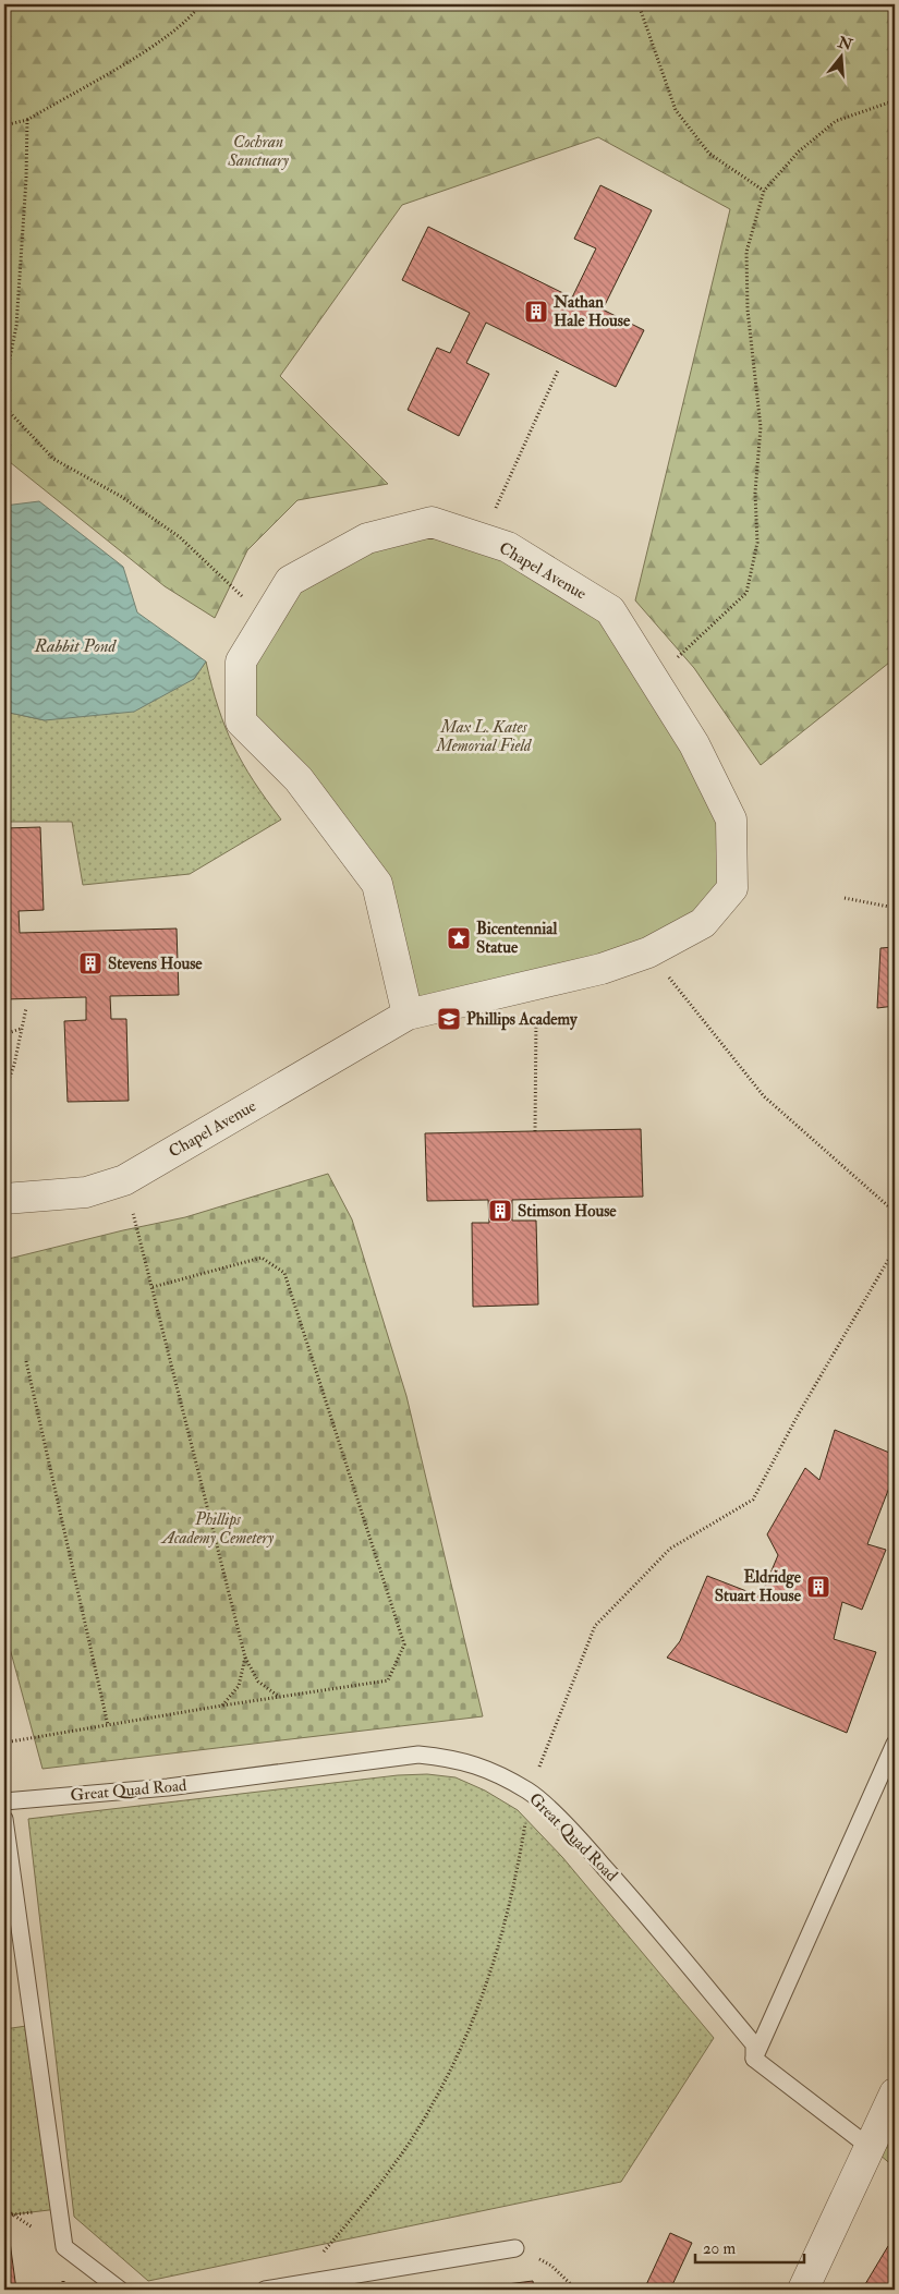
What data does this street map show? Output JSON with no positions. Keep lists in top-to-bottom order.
{
  "streets": {
    "street": ["Chapel Avenue"],
    "lane": ["Great Quad Road"]
  },
  "water": ["Rabbit Pond"],
  "parks": ["Cochran Sanctuary", "Max L. Kates Memorial Field", "Phillips Academy Cemetery"],
  "places": {
    "building": [
      "Nathan Hale House",
      "Stevens House",
      "Stimson House",
      "Eldridge Stuart House"
    ],
    "place": ["Bicentennial Statue"],
    "school or university": ["Phillips Academy"]
  },
  "scale_bar": "20 m",
  "north": "top"
}
